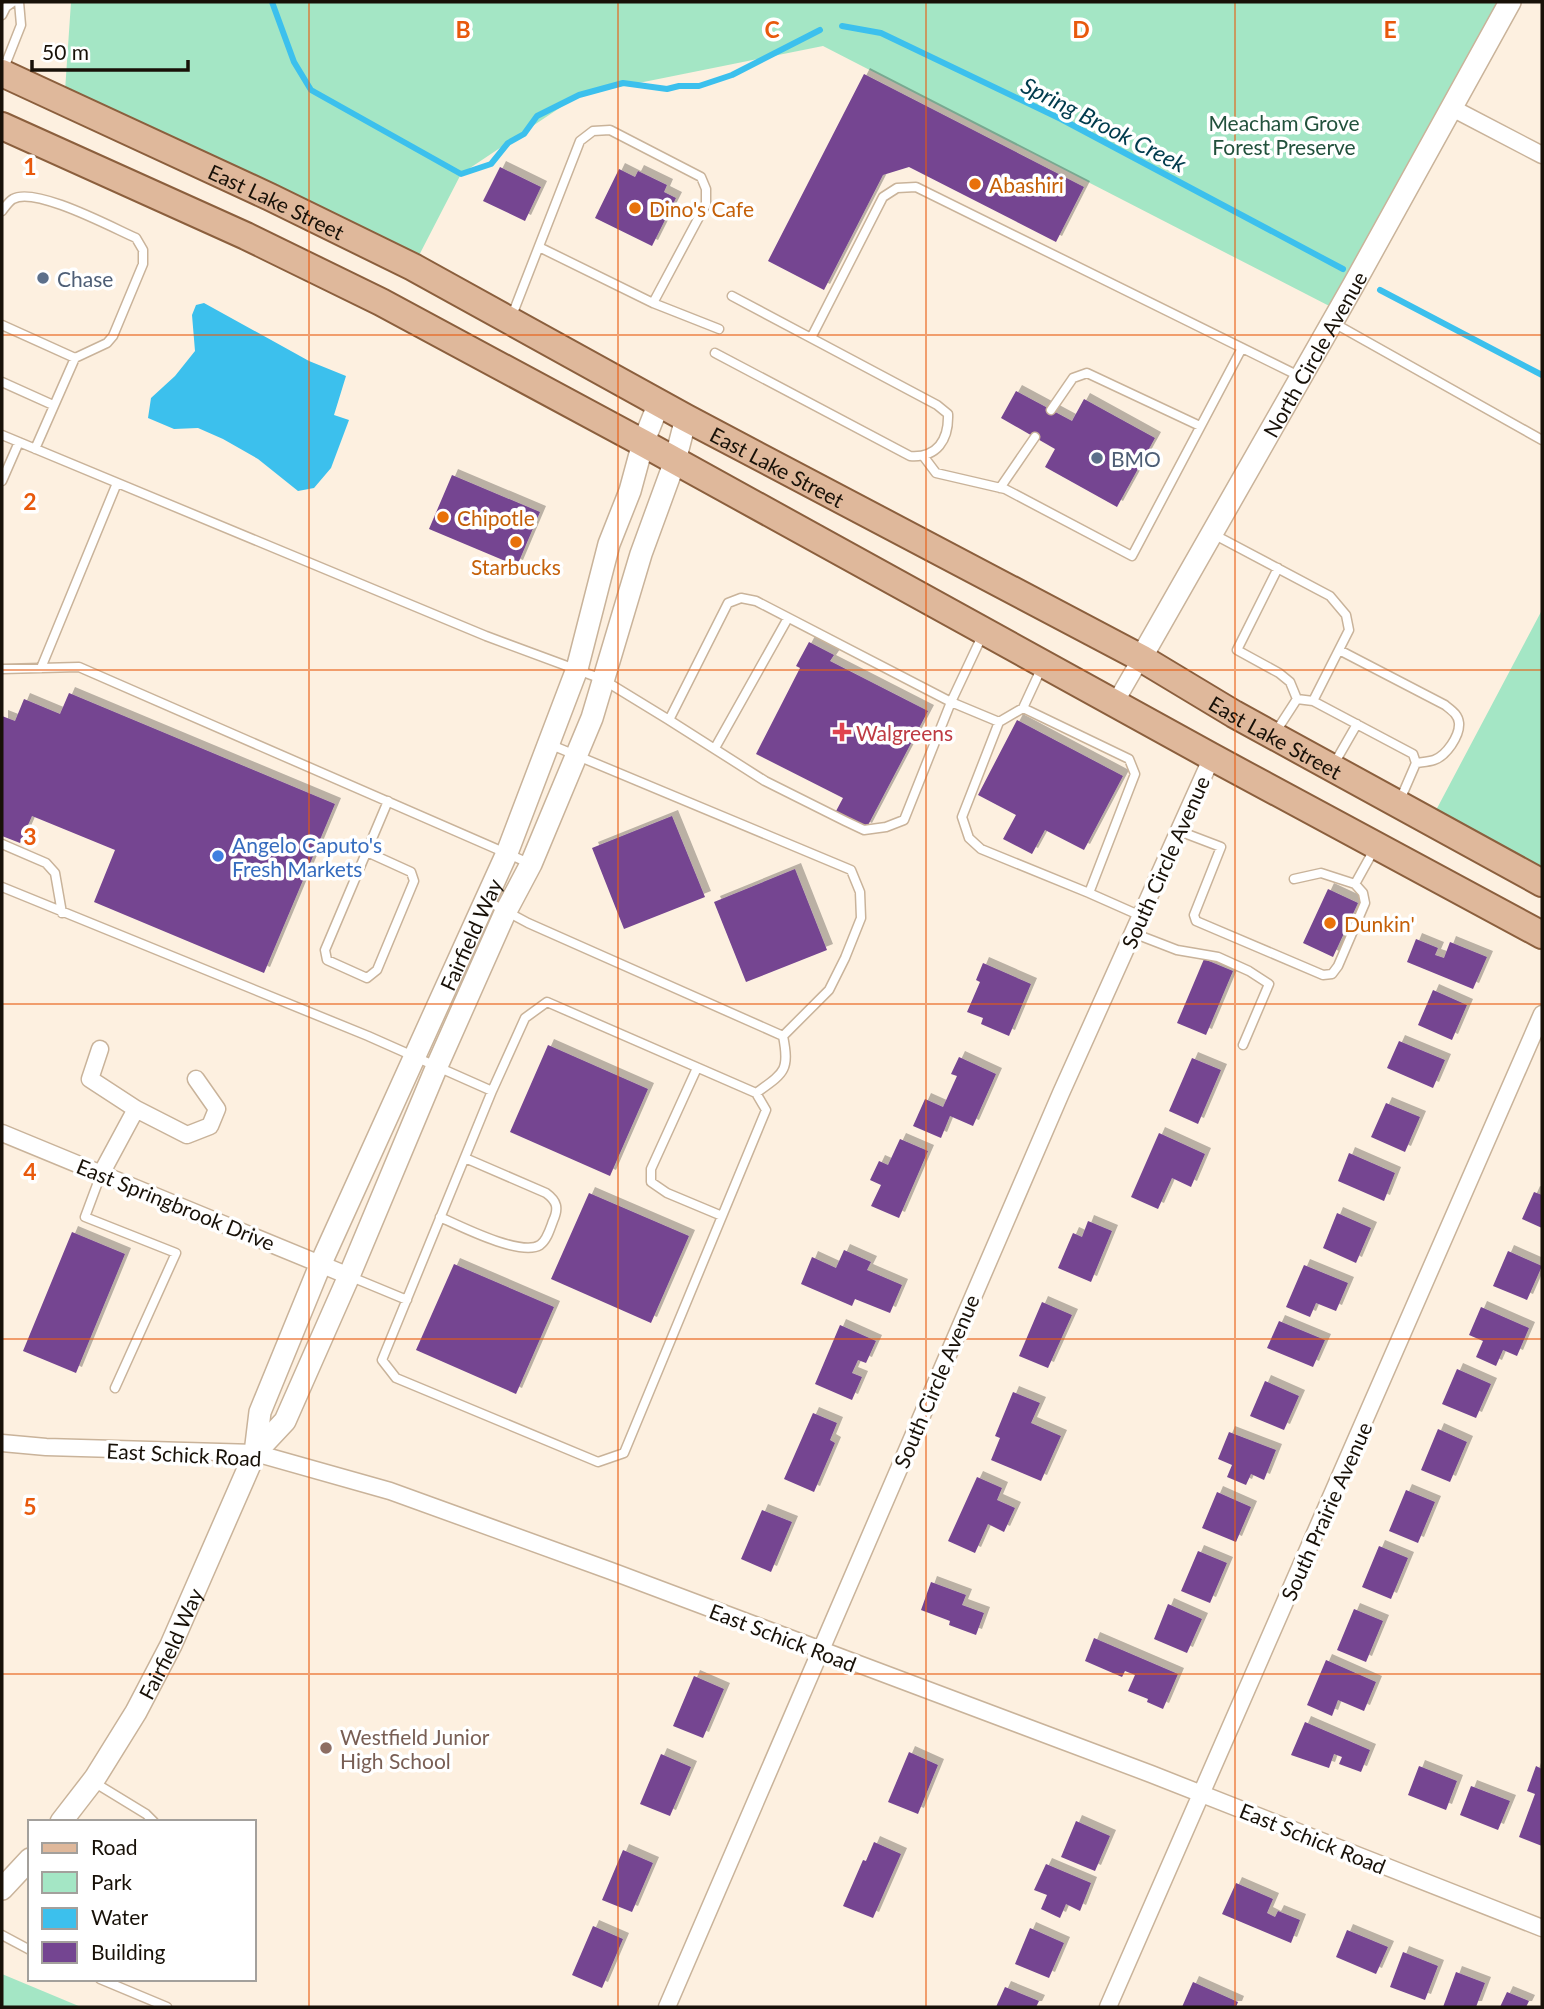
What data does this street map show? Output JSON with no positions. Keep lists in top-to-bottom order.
{
  "streets": {
    "main road": ["East Lake Street"],
    "street": [
      "North Circle Avenue",
      "South Circle Avenue",
      "Fairfield Way",
      "East Springbrook Drive",
      "East Schick Road",
      "South Prairie Avenue"
    ]
  },
  "crossings": [
    ["East Lake Street", "North Circle Avenue"],
    ["East Lake Street", "South Circle Avenue"],
    ["East Lake Street", "Fairfield Way"],
    ["South Circle Avenue", "East Schick Road"],
    ["Fairfield Way", "East Springbrook Drive"],
    ["Fairfield Way", "East Schick Road"],
    ["East Schick Road", "South Prairie Avenue"]
  ],
  "water": ["Spring Brook Creek"],
  "parks": ["Meacham Grove Forest Preserve"],
  "places": {
    "other": [
      "Abashiri",
      "Dino's Cafe",
      "Chase",
      "BMO",
      "Chipotle",
      "Starbucks",
      "Angelo Caputo's Fresh Markets",
      "Dunkin'",
      "Westfield Junior High School"
    ],
    "health": ["Walgreens"]
  },
  "legend": [
    "Road",
    "Park",
    "Water",
    "Building"
  ],
  "scale_bar": "50 m",
  "grid": {
    "columns": [
      "B",
      "C",
      "D",
      "E"
    ],
    "rows": [
      "1",
      "2",
      "3",
      "4",
      "5"
    ]
  }
}
